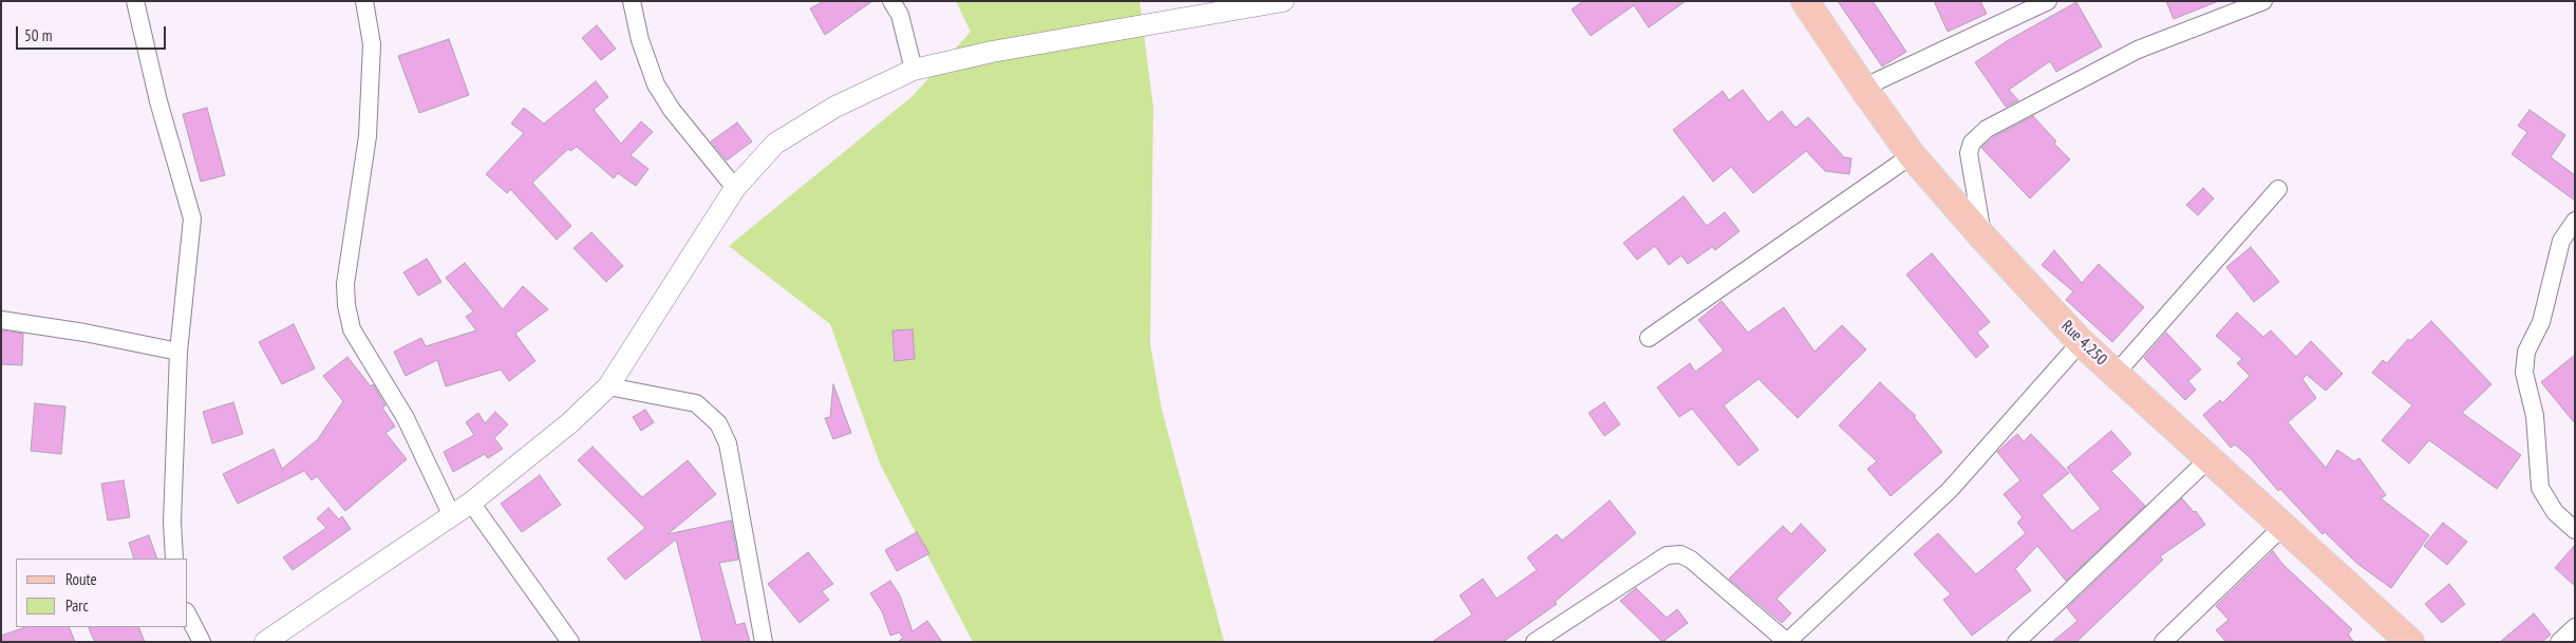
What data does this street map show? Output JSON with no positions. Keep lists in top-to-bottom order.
{
  "streets": {
    "main road": ["Rue 4.250"]
  },
  "legend": ["Route", "Parc"],
  "scale_bar": "50 m"
}
